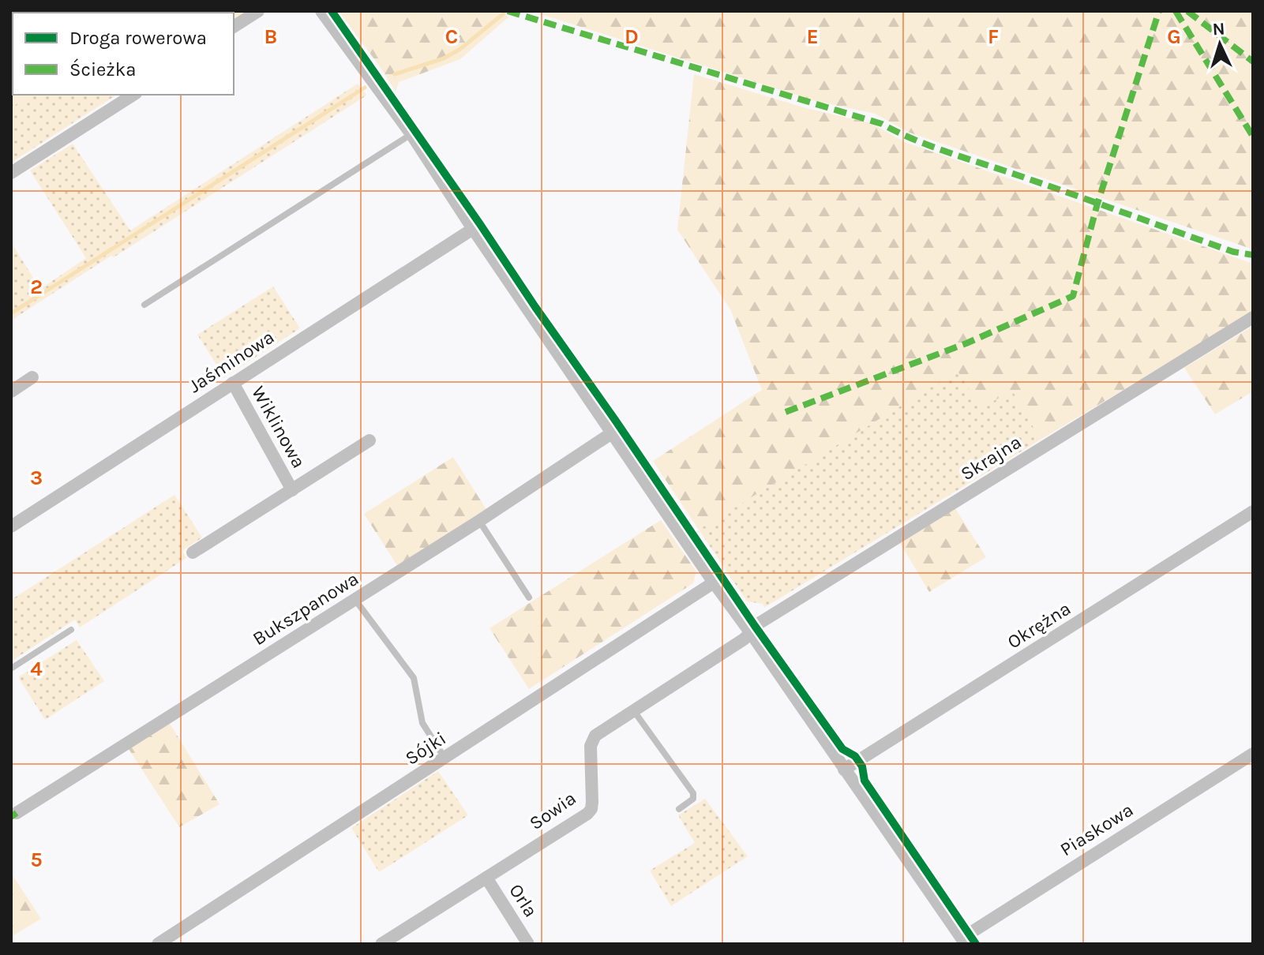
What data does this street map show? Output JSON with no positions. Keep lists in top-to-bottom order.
{
  "streets": {
    "street": [
      "Jaśminowa",
      "Wiklinowa",
      "Skrajna",
      "Bukszpanowa",
      "Okrężna",
      "Sójki",
      "Sowia",
      "Piaskowa",
      "Orla"
    ]
  },
  "crossings": [
    ["Jaśminowa", "Wiklinowa"],
    ["Skrajna", "Sowia"],
    ["Sowia", "Orla"]
  ],
  "legend": ["Droga rowerowa", "Ścieżka"],
  "north": "top",
  "grid": {
    "columns": [
      "B",
      "C",
      "D",
      "E",
      "F",
      "G"
    ],
    "rows": [
      "2",
      "3",
      "4",
      "5"
    ]
  }
}
